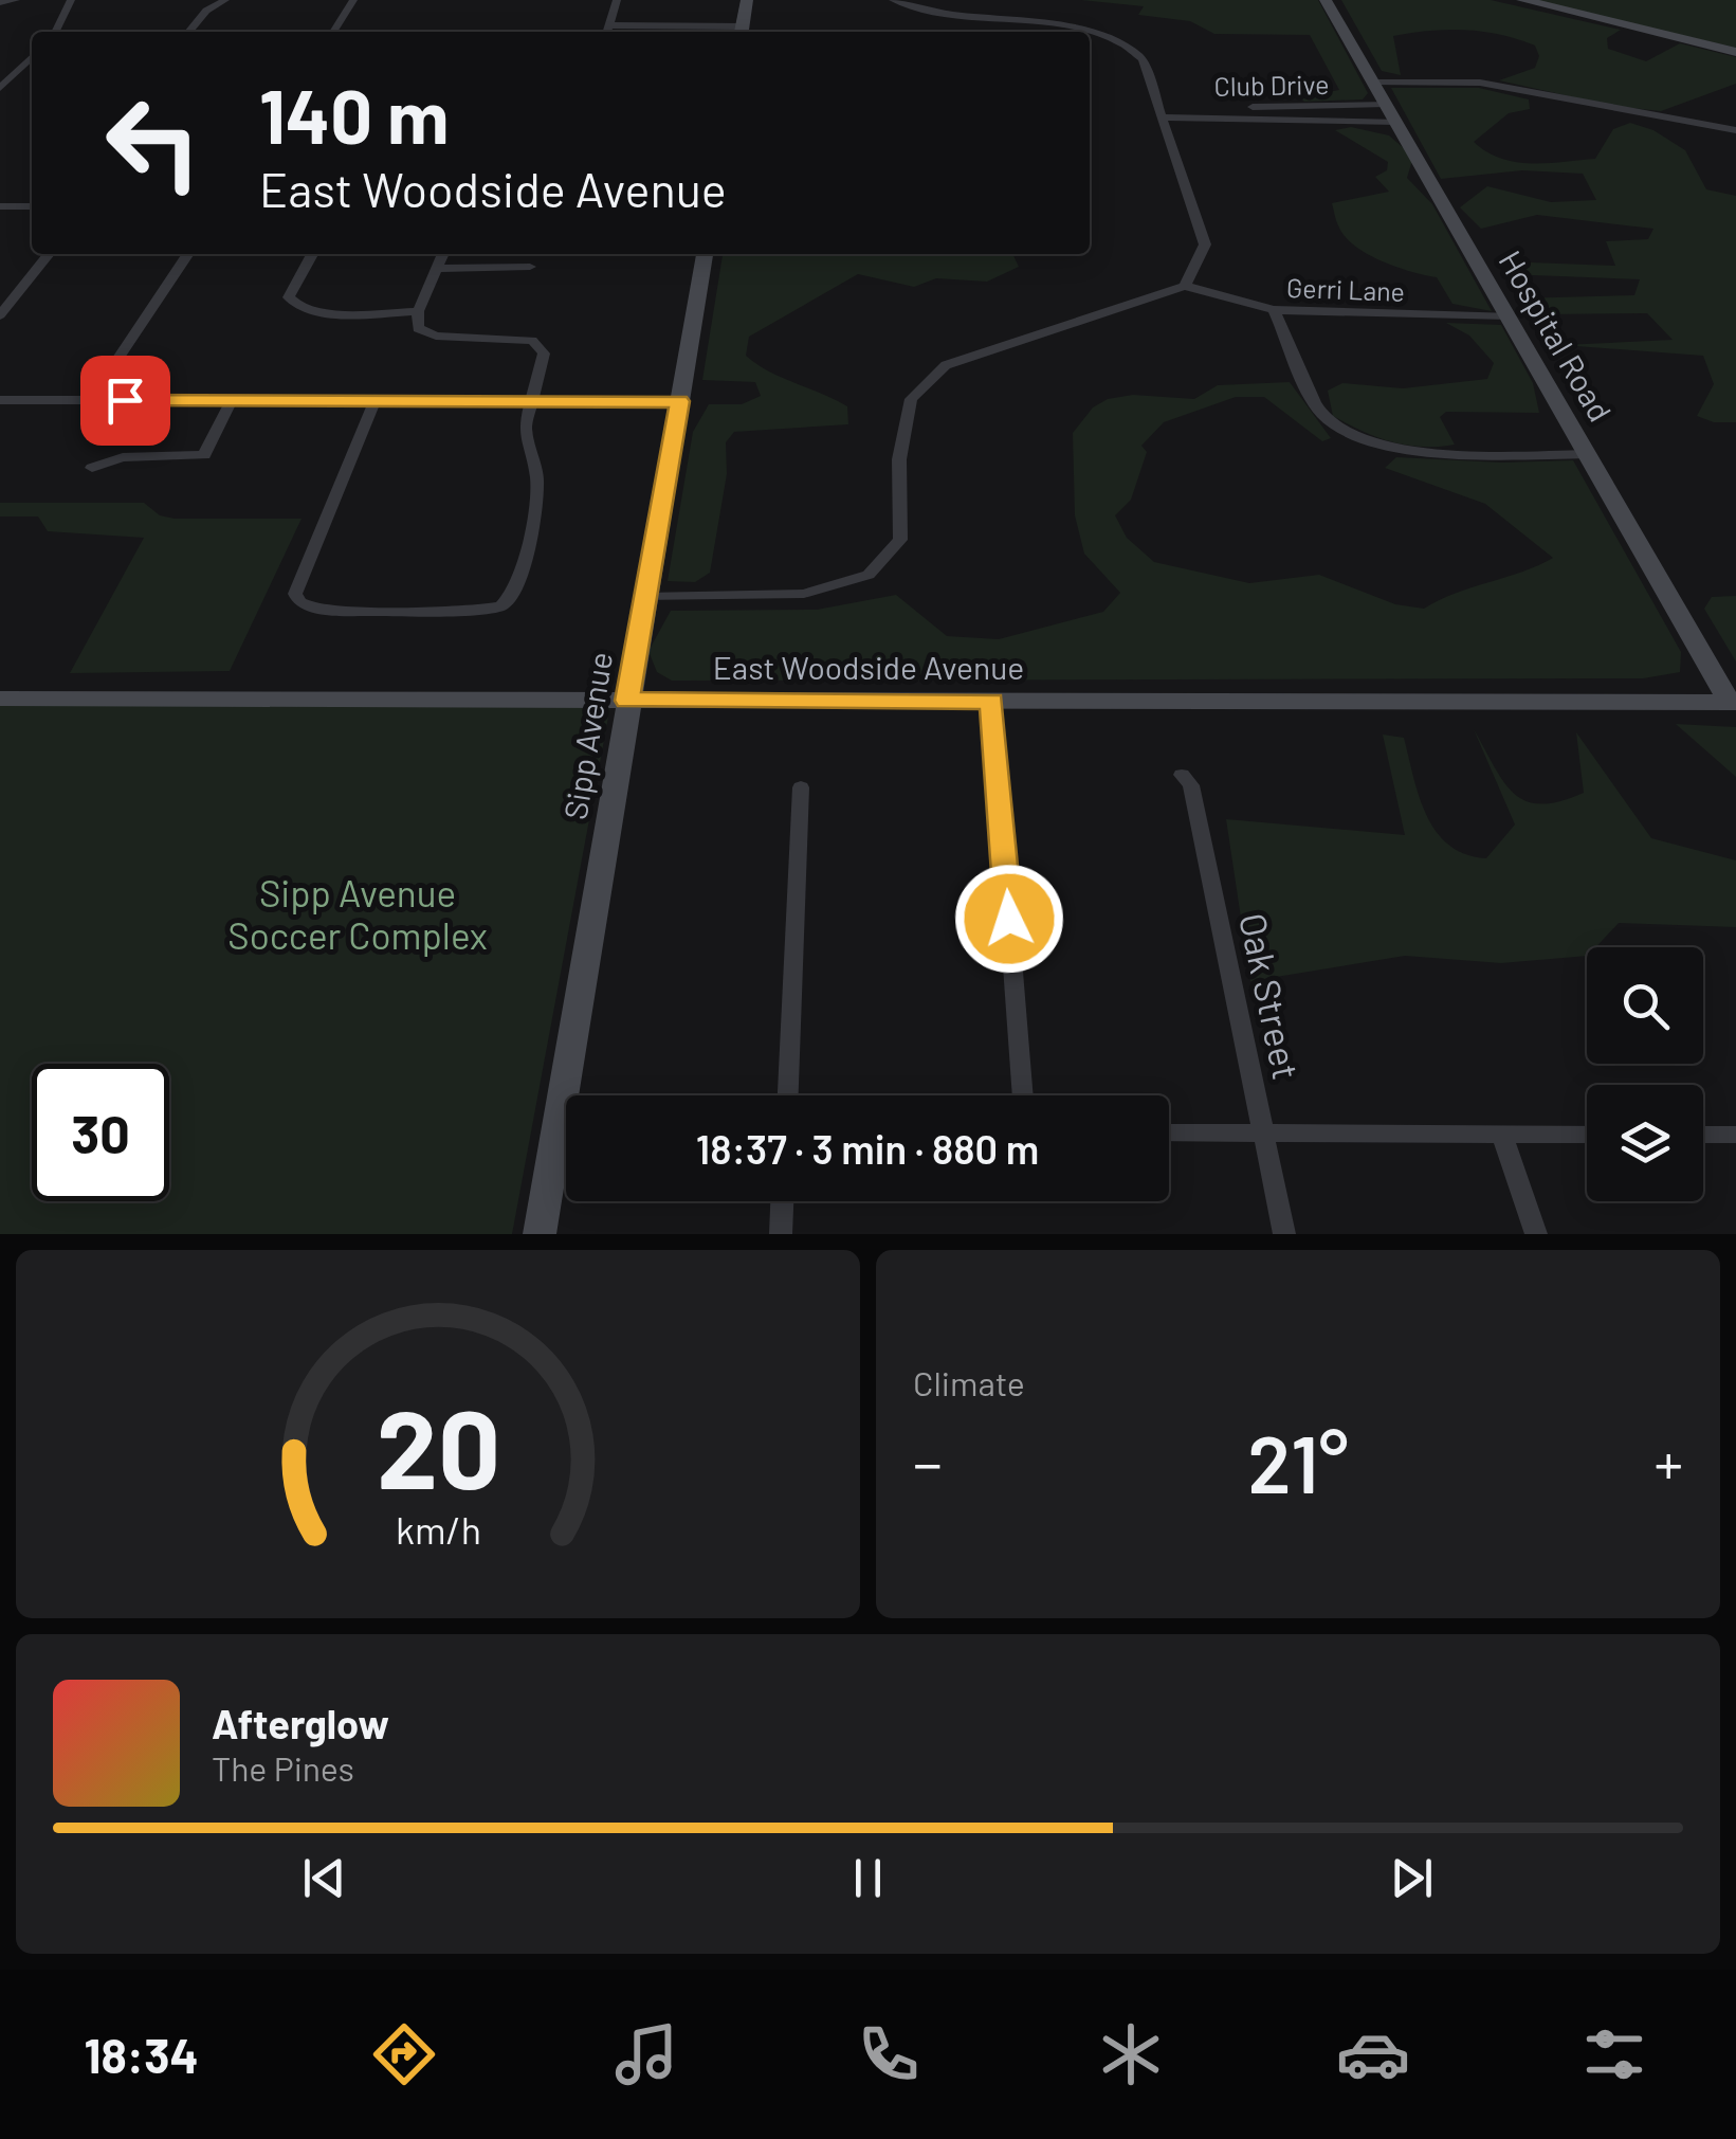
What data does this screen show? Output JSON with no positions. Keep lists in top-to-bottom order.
{
  "streets": {
    "street": [
      "Club Drive",
      "Gerri Lane",
      "Hospital Road",
      "East Woodside Avenue",
      "Sipp Avenue",
      "Oak Street"
    ]
  },
  "crossings": [
    ["Club Drive", "Hospital Road"],
    ["Gerri Lane", "Hospital Road"],
    ["Hospital Road", "East Woodside Avenue"],
    ["East Woodside Avenue", "Sipp Avenue"]
  ],
  "parks": ["Sipp Avenue Soccer Complex"],
  "page": {
    "turn": ["140 m", "East Woodside Avenue"],
    "limit": "30",
    "trip": "18:37 · 3 min · 880 m",
    "tile": "Climate",
    "heat": ["−", "21°", "+"],
    "song": ["Afterglow", "The Pines"],
    "tabs": "18:34",
    "gauge": ["20", "km/h"]
  }
}
